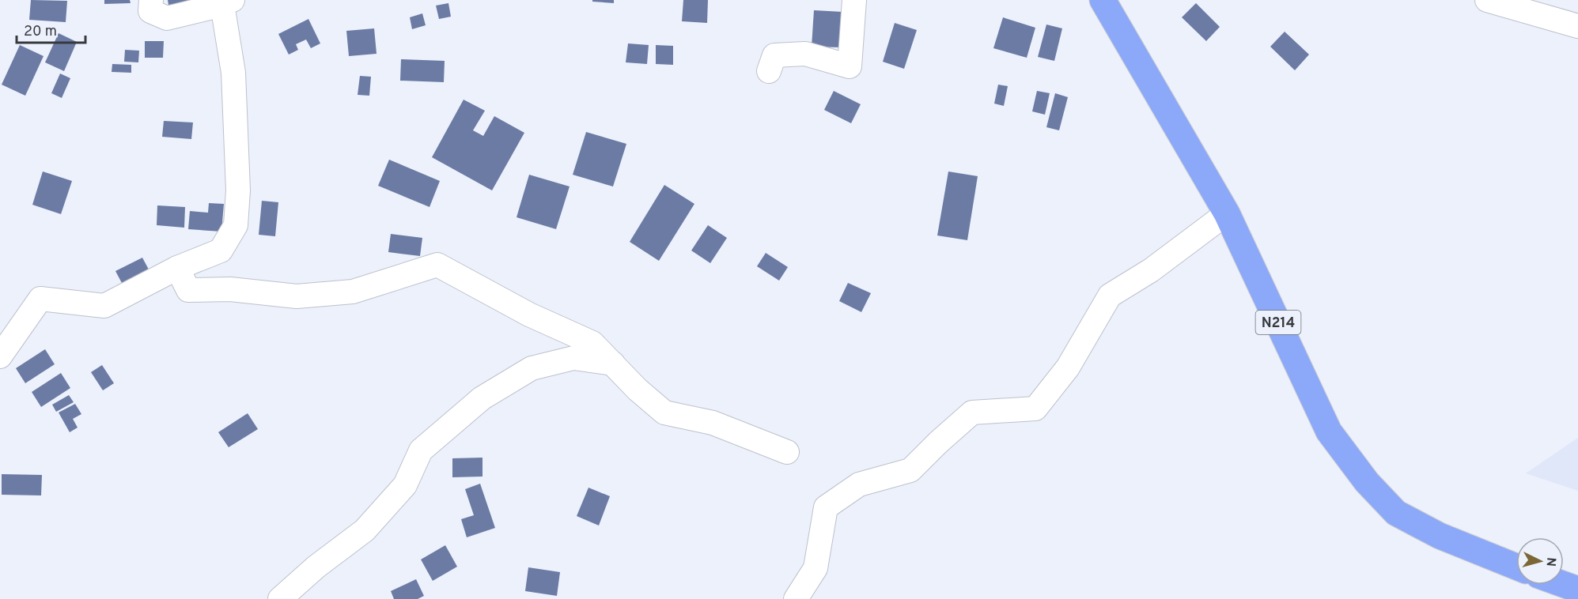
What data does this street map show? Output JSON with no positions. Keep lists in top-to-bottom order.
{
  "streets": {
    "highway": ["N214"]
  },
  "scale_bar": "20 m",
  "north": "right"
}
